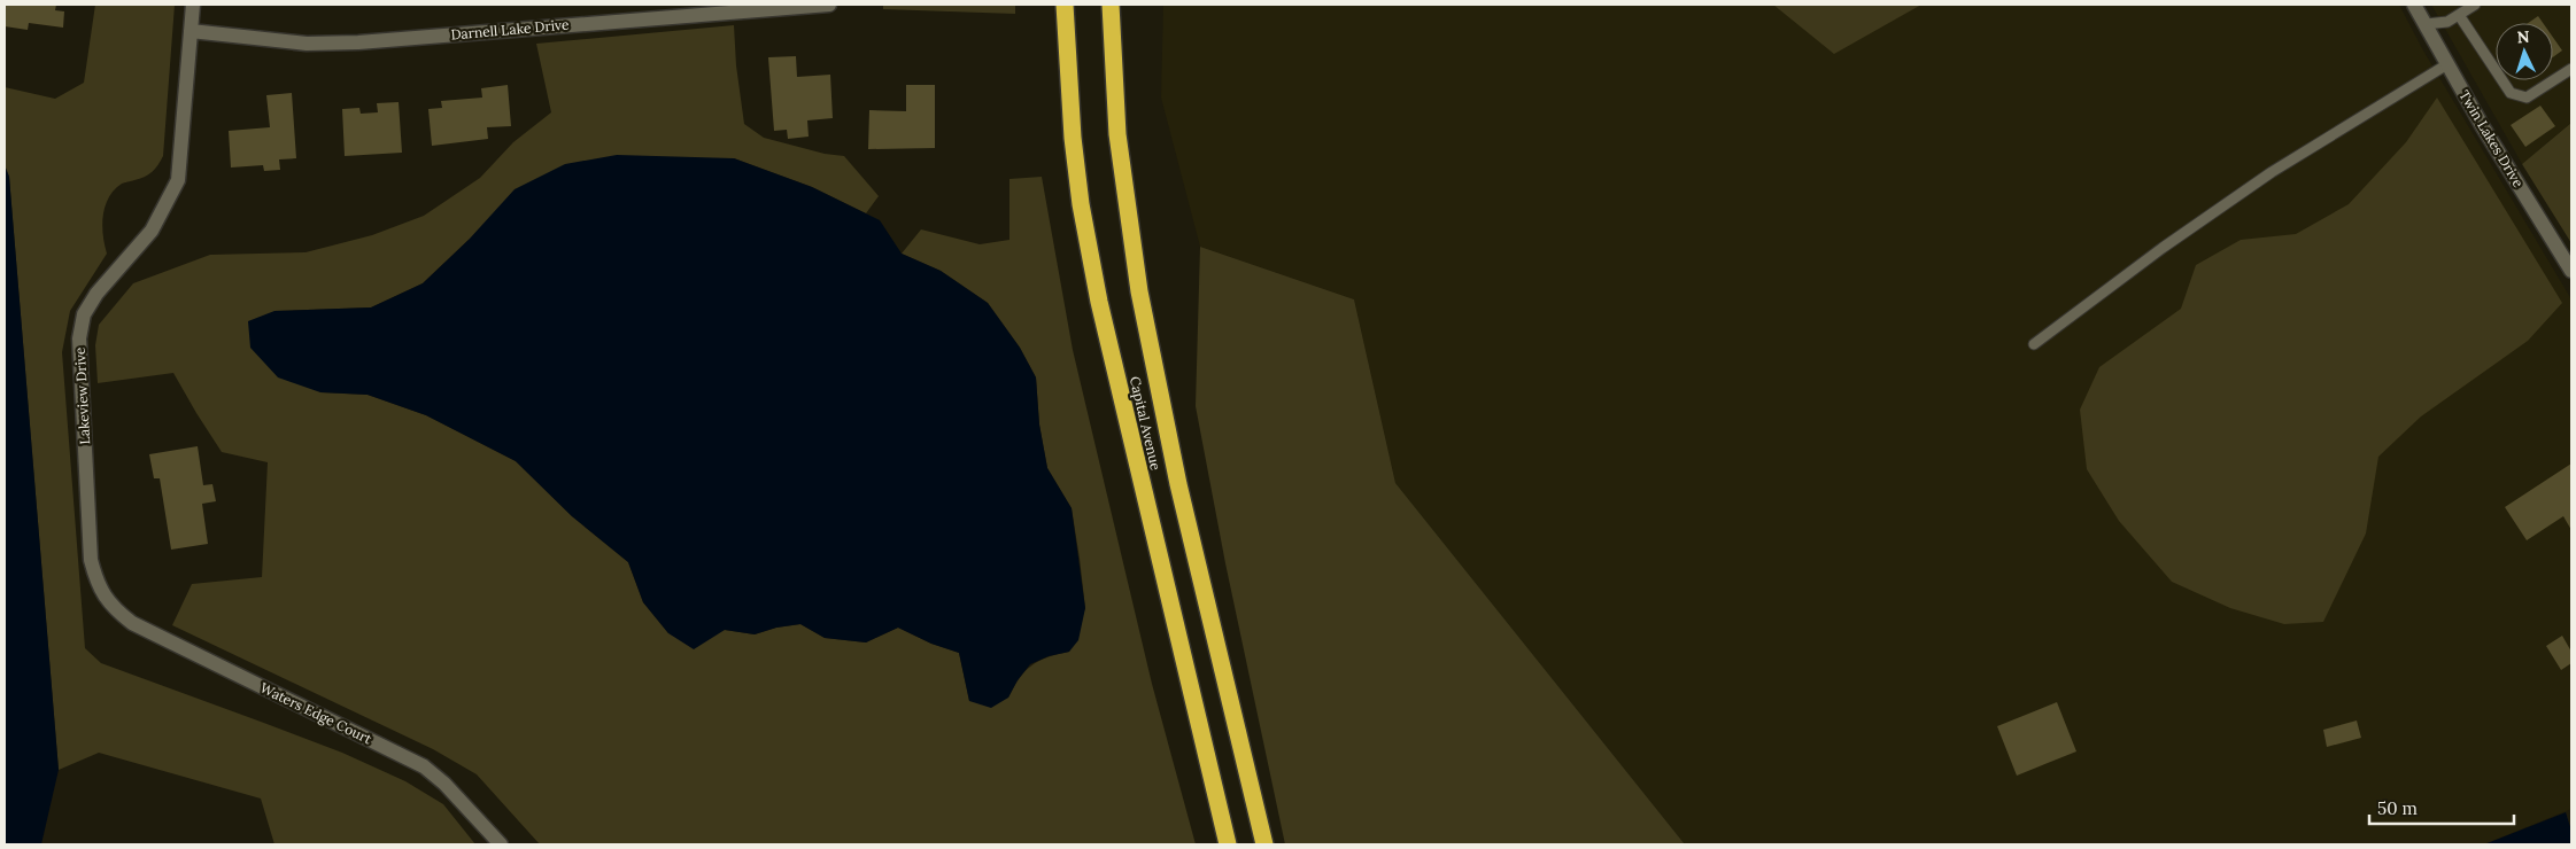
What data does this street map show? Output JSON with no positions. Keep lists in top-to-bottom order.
{
  "streets": {
    "highway": ["Capital Avenue"],
    "street": [
      "Darnell Lake Drive",
      "Twin Lakes Drive",
      "Lakeview Drive",
      "Waters Edge Court"
    ]
  },
  "crossings": [
    ["Darnell Lake Drive", "Lakeview Drive"],
    ["Lakeview Drive", "Waters Edge Court"]
  ],
  "scale_bar": "50 m",
  "north": "top"
}
